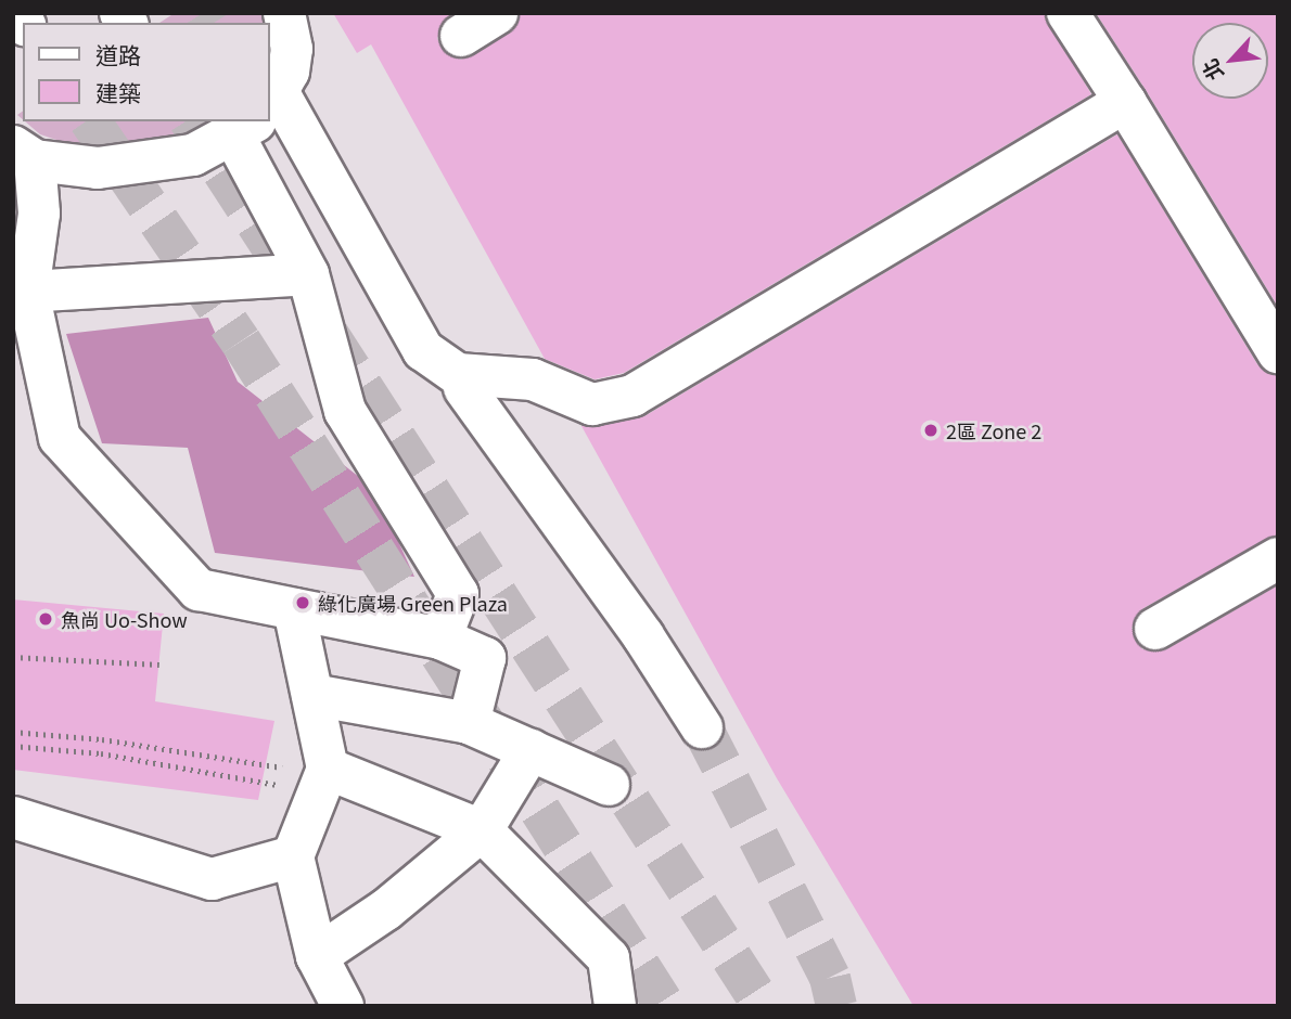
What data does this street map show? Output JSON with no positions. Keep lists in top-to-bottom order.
{
  "places": ["2區 Zone 2", "綠化廣場 Green Plaza", "魚尚 Uo-Show"],
  "legend": ["道路", "建築"],
  "north": "bottom left"
}
